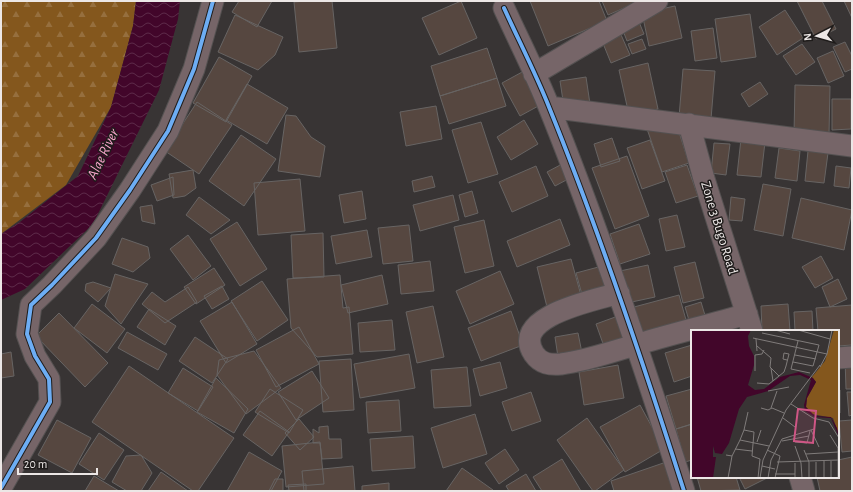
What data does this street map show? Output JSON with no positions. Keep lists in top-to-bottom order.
{
  "streets": {
    "street": ["Zone 3 Bugo Road"]
  },
  "water": ["Alae River"],
  "scale_bar": "20 m",
  "north": "left"
}
